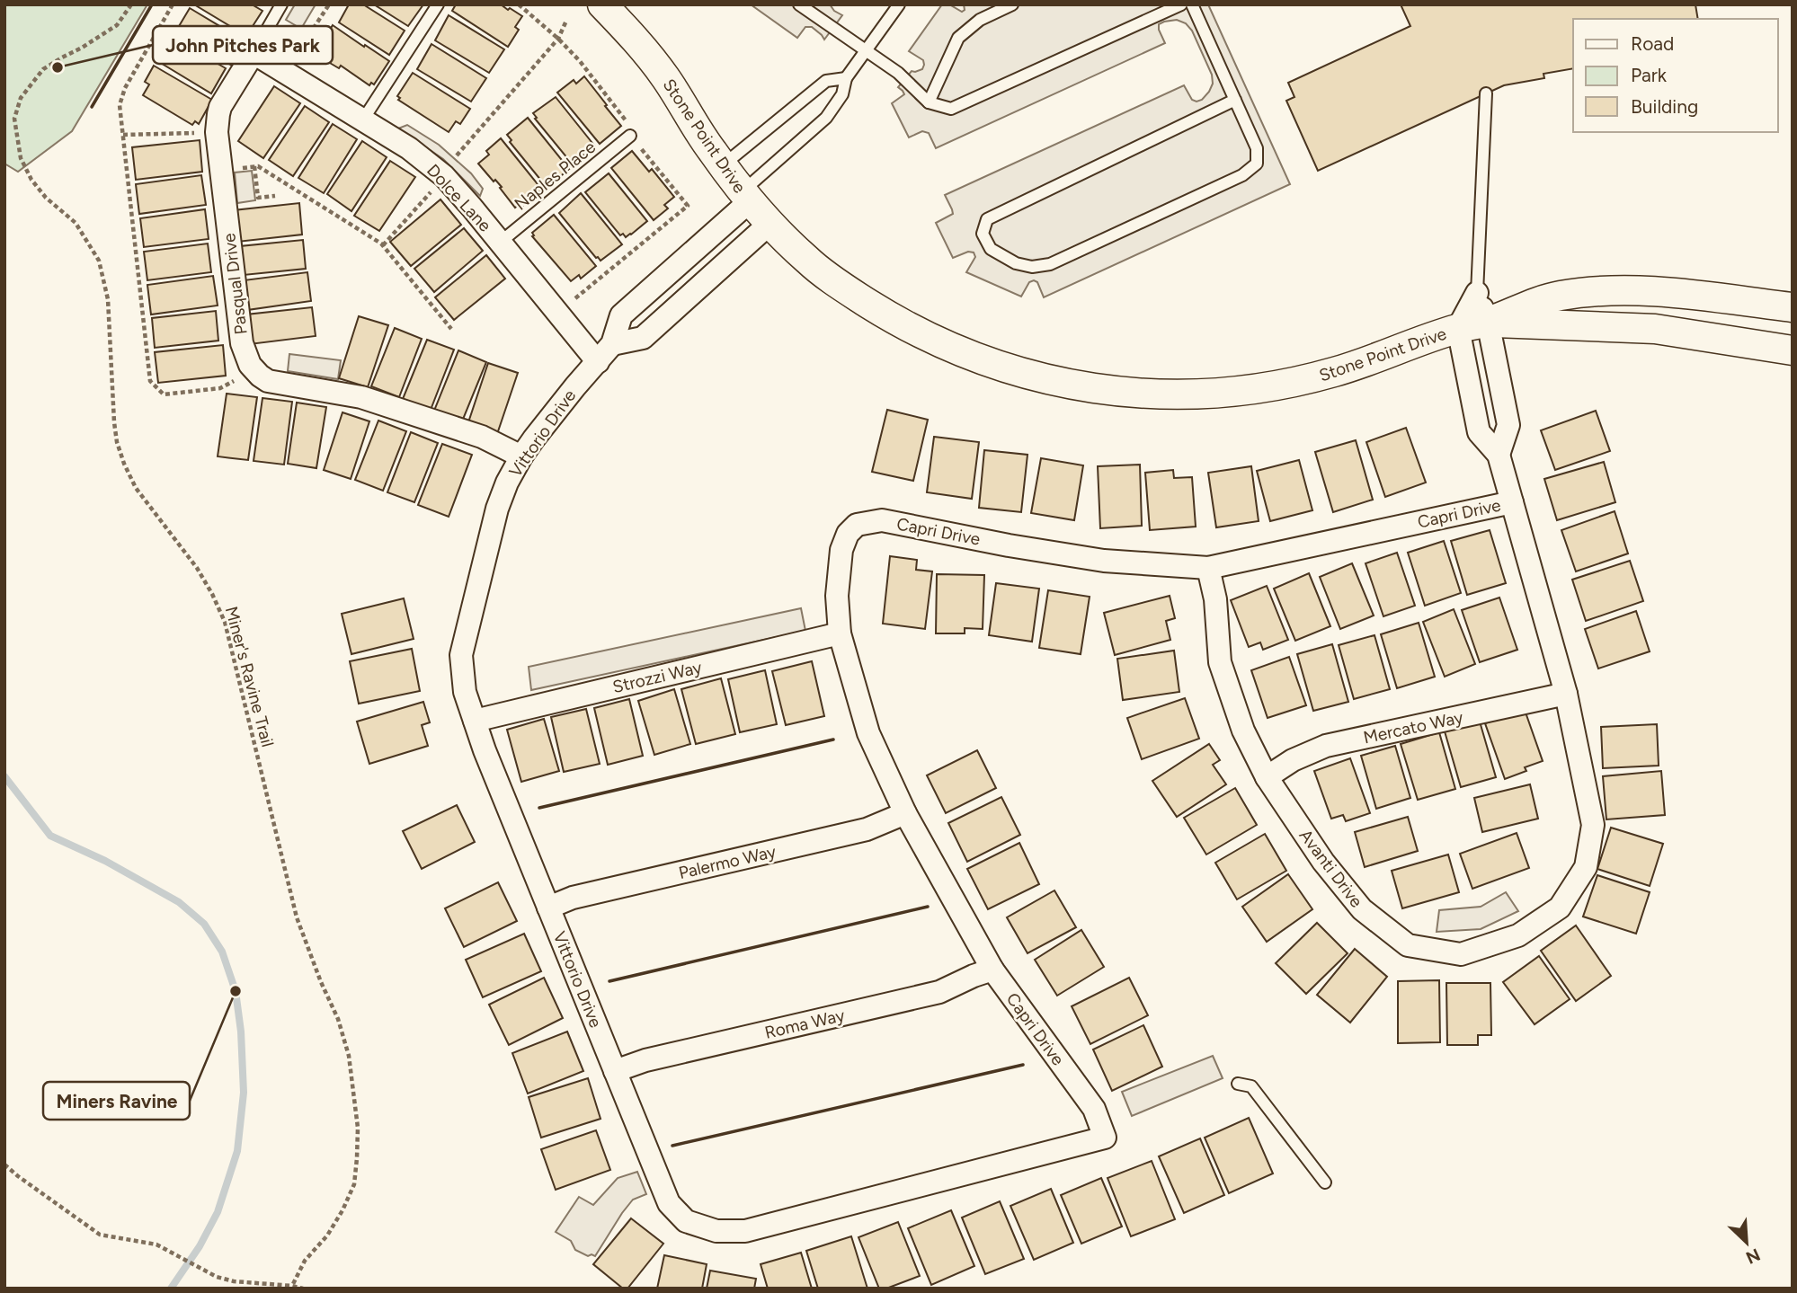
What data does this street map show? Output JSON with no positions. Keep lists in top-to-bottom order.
{
  "streets": {
    "street": [
      "Stone Point Drive",
      "Dolce Lane",
      "Pasqual Drive",
      "Vittorio Drive",
      "Capri Drive",
      "Strozzi Way",
      "Mercato Way",
      "Palermo Way",
      "Avanti Drive",
      "Roma Way"
    ],
    "lane": ["Naples Place"],
    "path": ["Miner's Ravine Trail"]
  },
  "crossings": [
    ["Stone Point Drive", "Vittorio Drive"],
    ["Stone Point Drive", "Avanti Drive"],
    ["Naples Place", "Dolce Lane"],
    ["Dolce Lane", "Pasqual Drive"],
    ["Dolce Lane", "Vittorio Drive"],
    ["Pasqual Drive", "Vittorio Drive"],
    ["Vittorio Drive", "Capri Drive"],
    ["Vittorio Drive", "Strozzi Way"],
    ["Vittorio Drive", "Palermo Way"],
    ["Vittorio Drive", "Roma Way"],
    ["Capri Drive", "Strozzi Way"],
    ["Capri Drive", "Palermo Way"],
    ["Capri Drive", "Avanti Drive"],
    ["Capri Drive", "Roma Way"],
    ["Mercato Way", "Avanti Drive"]
  ],
  "places": ["John Pitches Park", "Miners Ravine"],
  "legend": ["Road", "Park", "Building"],
  "north": "bottom right"
}
